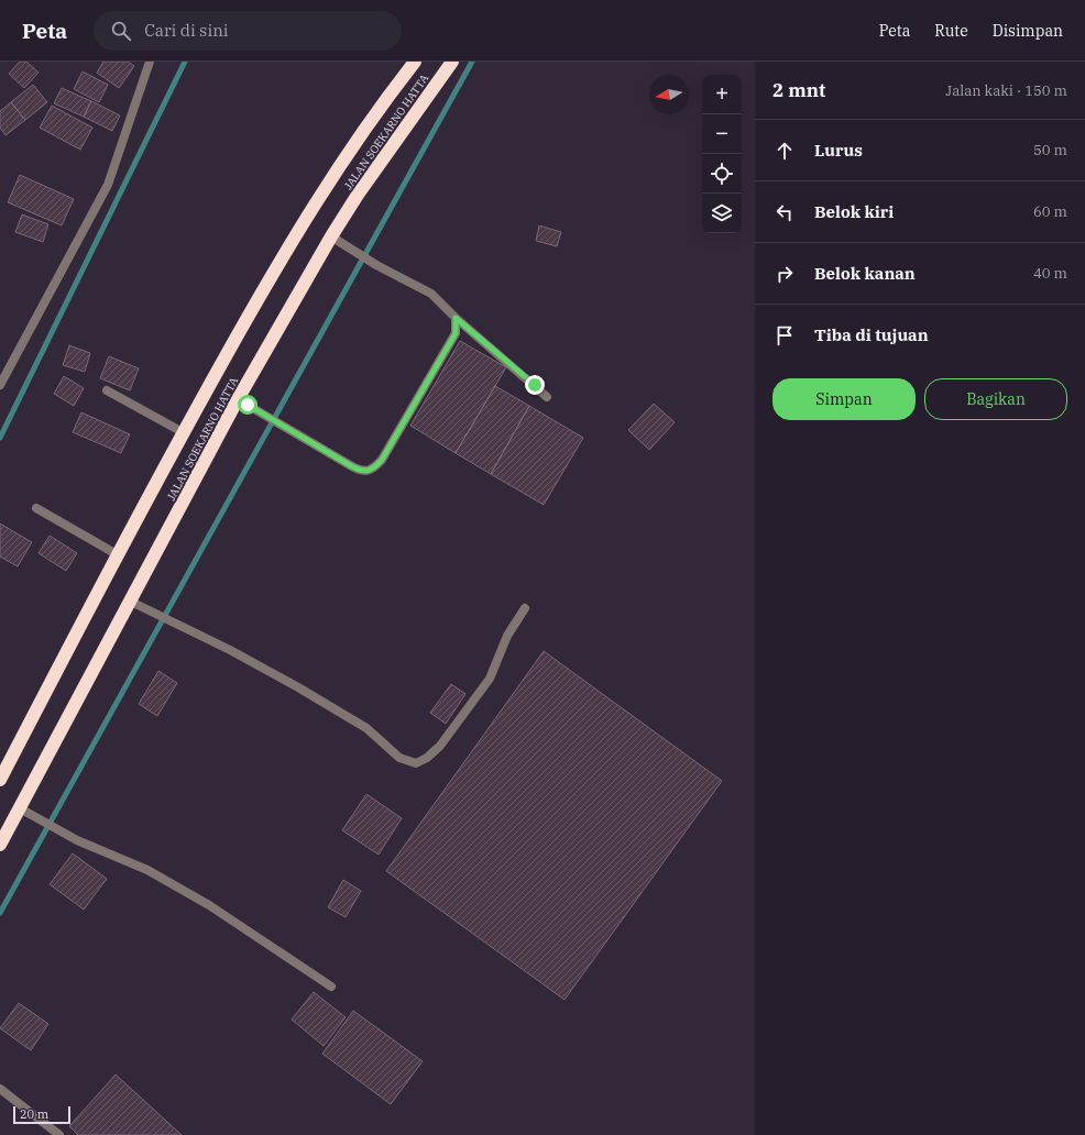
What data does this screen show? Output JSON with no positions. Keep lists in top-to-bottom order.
{
  "streets": {
    "highway": ["JALAN SOEKARNO HATTA"]
  },
  "scale_bar": "20 m",
  "north": "left",
  "page": {
    "header": "Peta",
    "search": "Cari di sini",
    "nav": ["Peta", "Rute", "Disimpan"],
    "heading": ["2 mnt", "Jalan kaki · 150 m"],
    "map_buttons": ["+", "−"],
    "list": [
      ["Lurus", "50 m"],
      ["Belok kiri", "60 m"],
      ["Belok kanan", "40 m"],
      "Tiba di tujuan"
    ],
    "buttons": ["Simpan", "Bagikan"],
    "scale": "20 m"
  }
}
